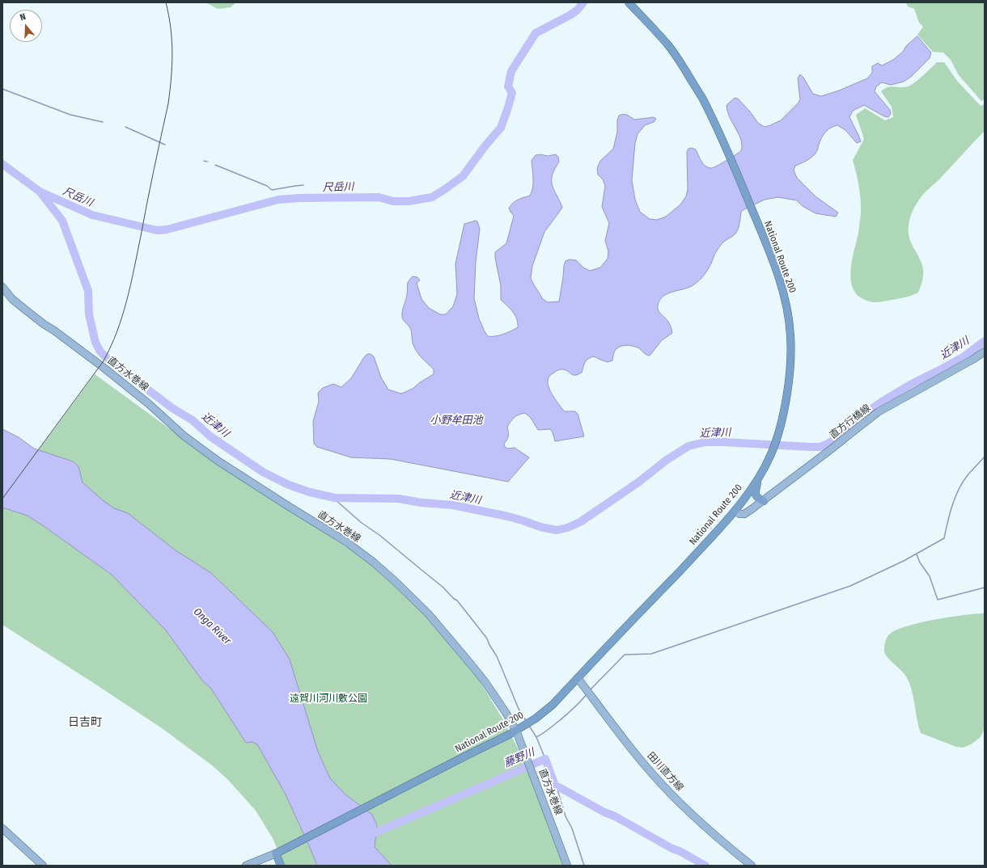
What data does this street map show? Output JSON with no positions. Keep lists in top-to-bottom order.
{
  "streets": {
    "highway": ["National Route 200"],
    "main road": ["直方水巻線", "直方行橋線", "田川直方線"]
  },
  "crossings": [
    ["National Route 200", "直方水巻線"],
    ["National Route 200", "直方行橋線"],
    ["National Route 200", "田川直方線"]
  ],
  "districts": ["日吉町"],
  "water": [
    "尺岳川",
    "近津川",
    "小野牟田池",
    "Onga River",
    "藤野川"
  ],
  "parks": ["遠賀川河川敷公園"],
  "north": "top"
}
